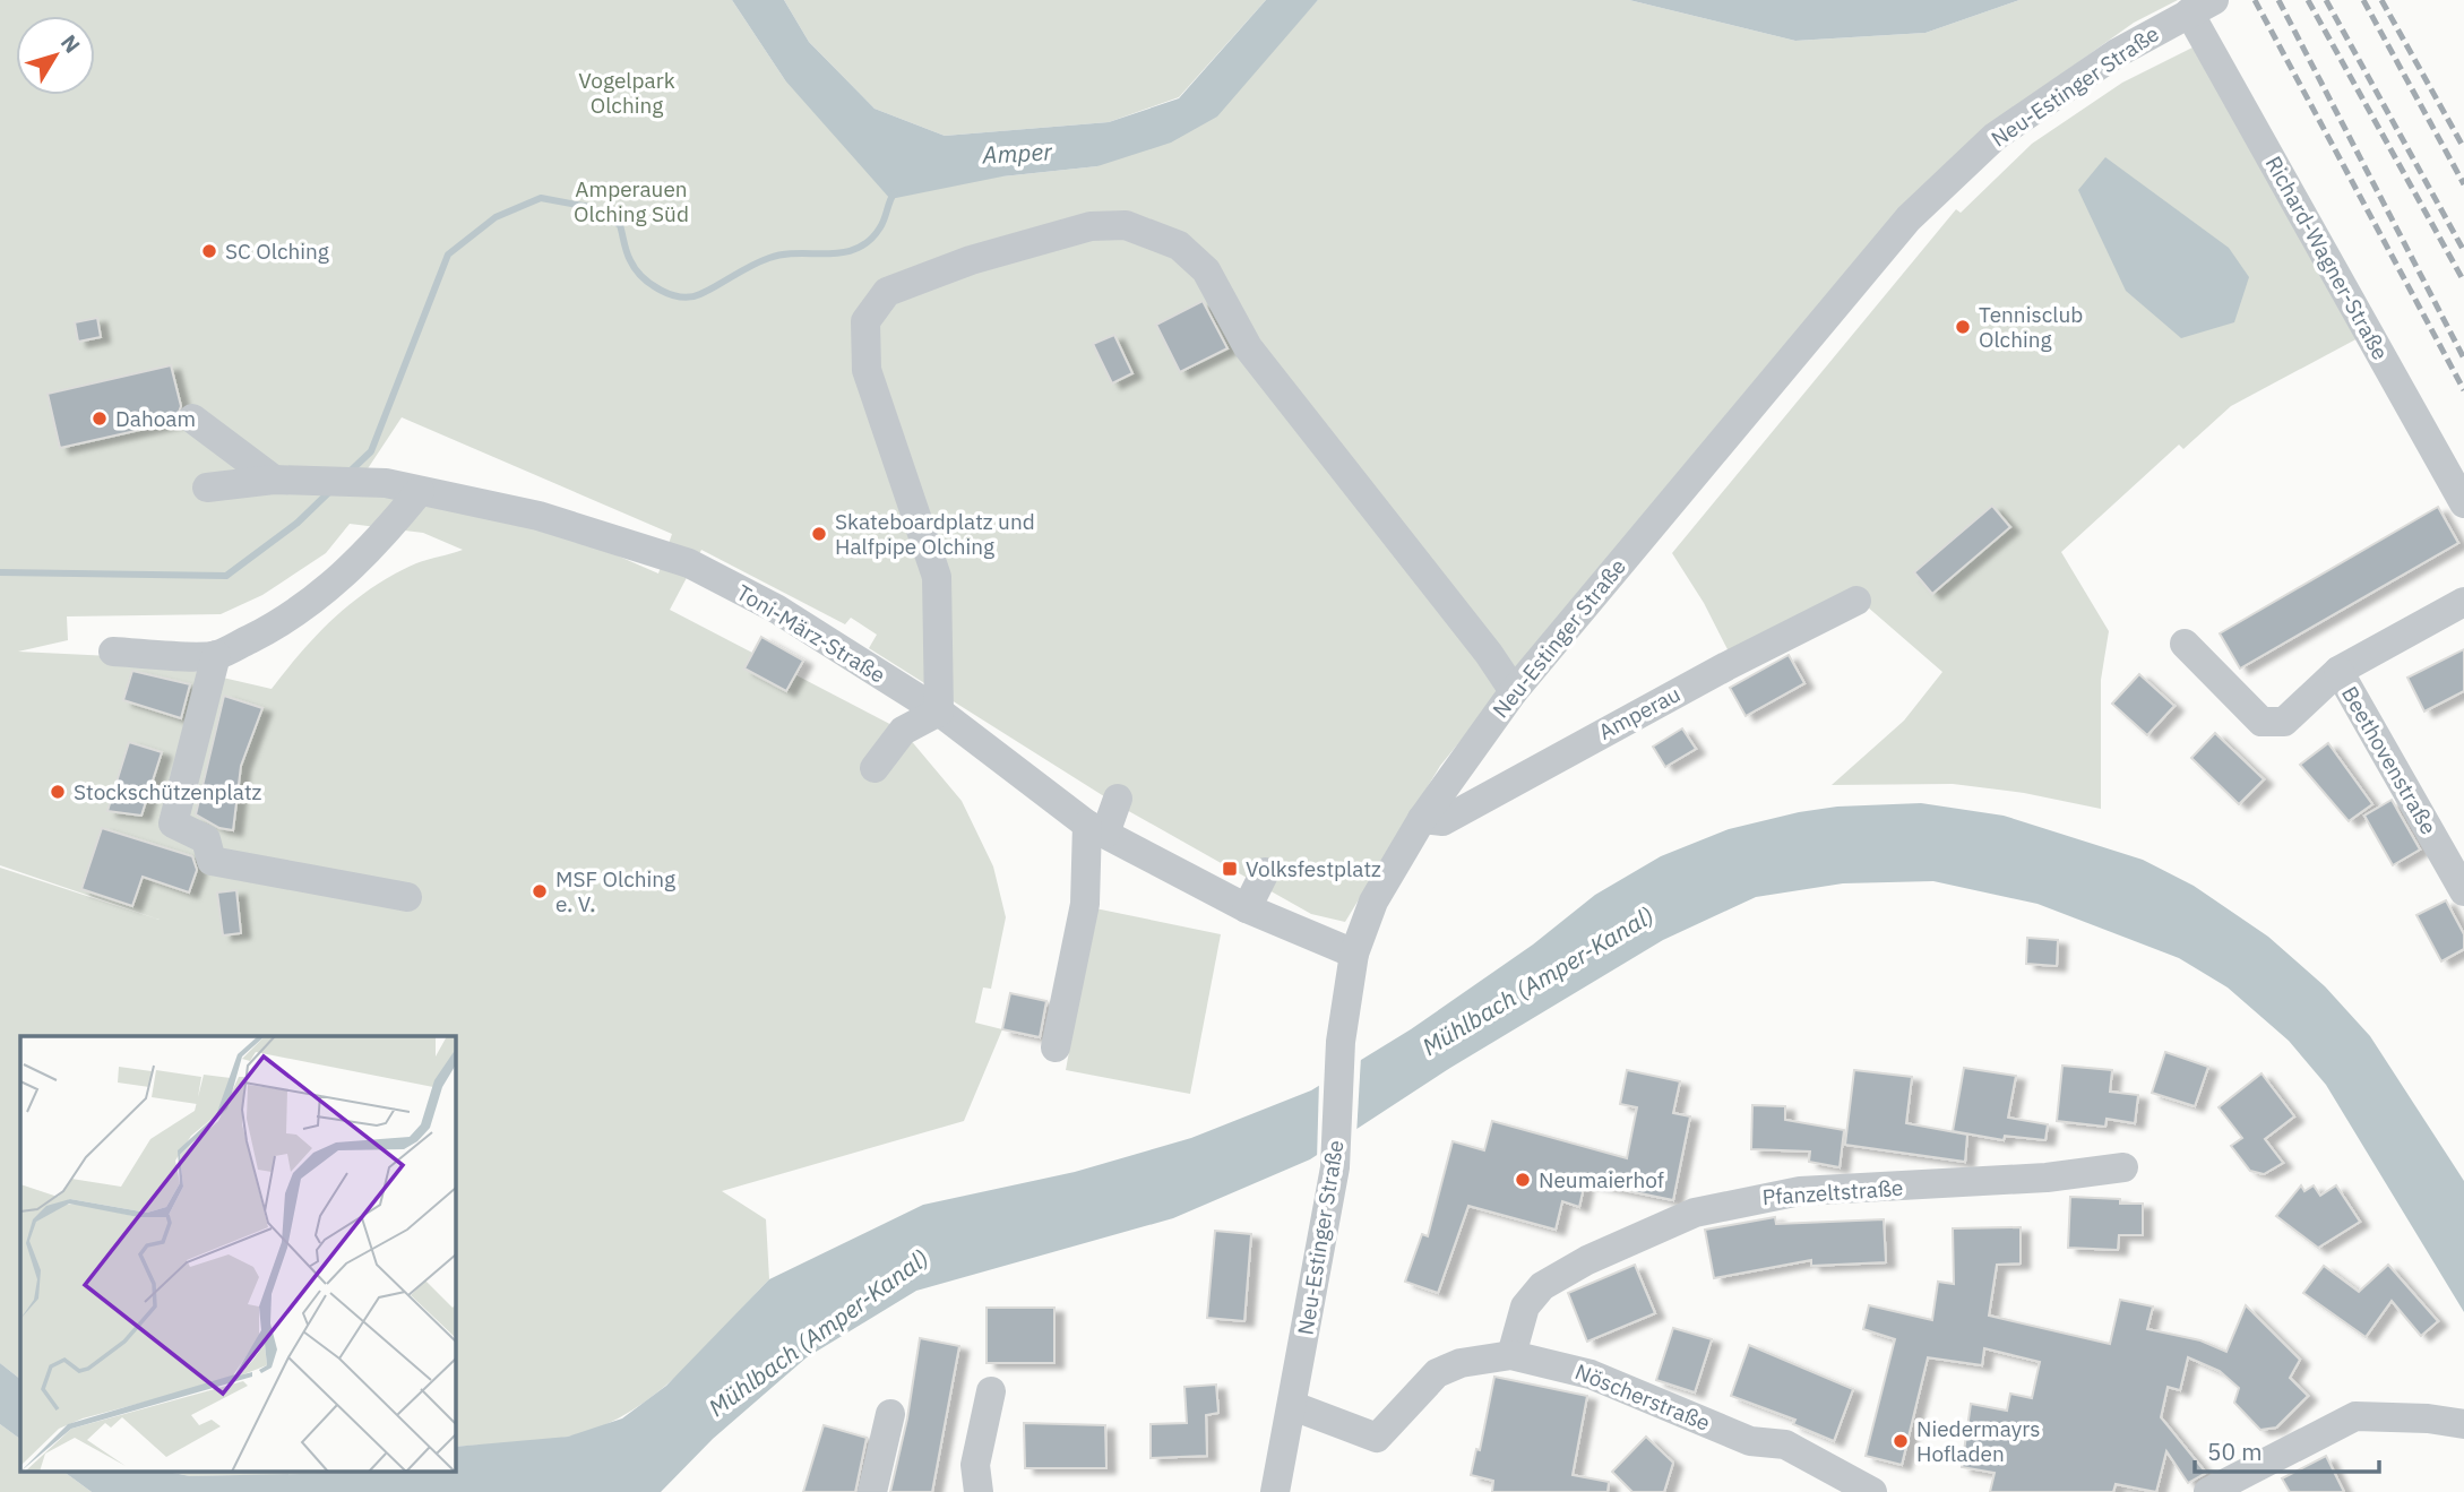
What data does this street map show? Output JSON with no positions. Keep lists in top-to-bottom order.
{
  "streets": {
    "street": [
      "Neu-Estinger Straße",
      "Richard-Wagner-Straße",
      "Toni-März-Straße",
      "Amperau",
      "Beethovenstraße",
      "Pfanzeltstraße",
      "Nöscherstraße"
    ]
  },
  "crossings": [
    ["Neu-Estinger Straße", "Richard-Wagner-Straße"],
    ["Neu-Estinger Straße", "Toni-März-Straße"],
    ["Neu-Estinger Straße", "Amperau"],
    ["Neu-Estinger Straße", "Nöscherstraße"],
    ["Pfanzeltstraße", "Nöscherstraße"]
  ],
  "water": ["Amper", "Mühlbach (Amper-Kanal)"],
  "parks": ["Vogelpark Olching", "Amperauen Olching Süd"],
  "places": {
    "other": [
      "SC Olching",
      "Tennisclub Olching",
      "Dahoam",
      "Skateboardplatz und Halfpipe Olching",
      "Stockschützenplatz",
      "MSF Olching e. V.",
      "Neumaierhof",
      "Niedermayrs Hofladen"
    ],
    "transit": ["Volksfestplatz"]
  },
  "scale_bar": "50 m",
  "north": "top right"
}
